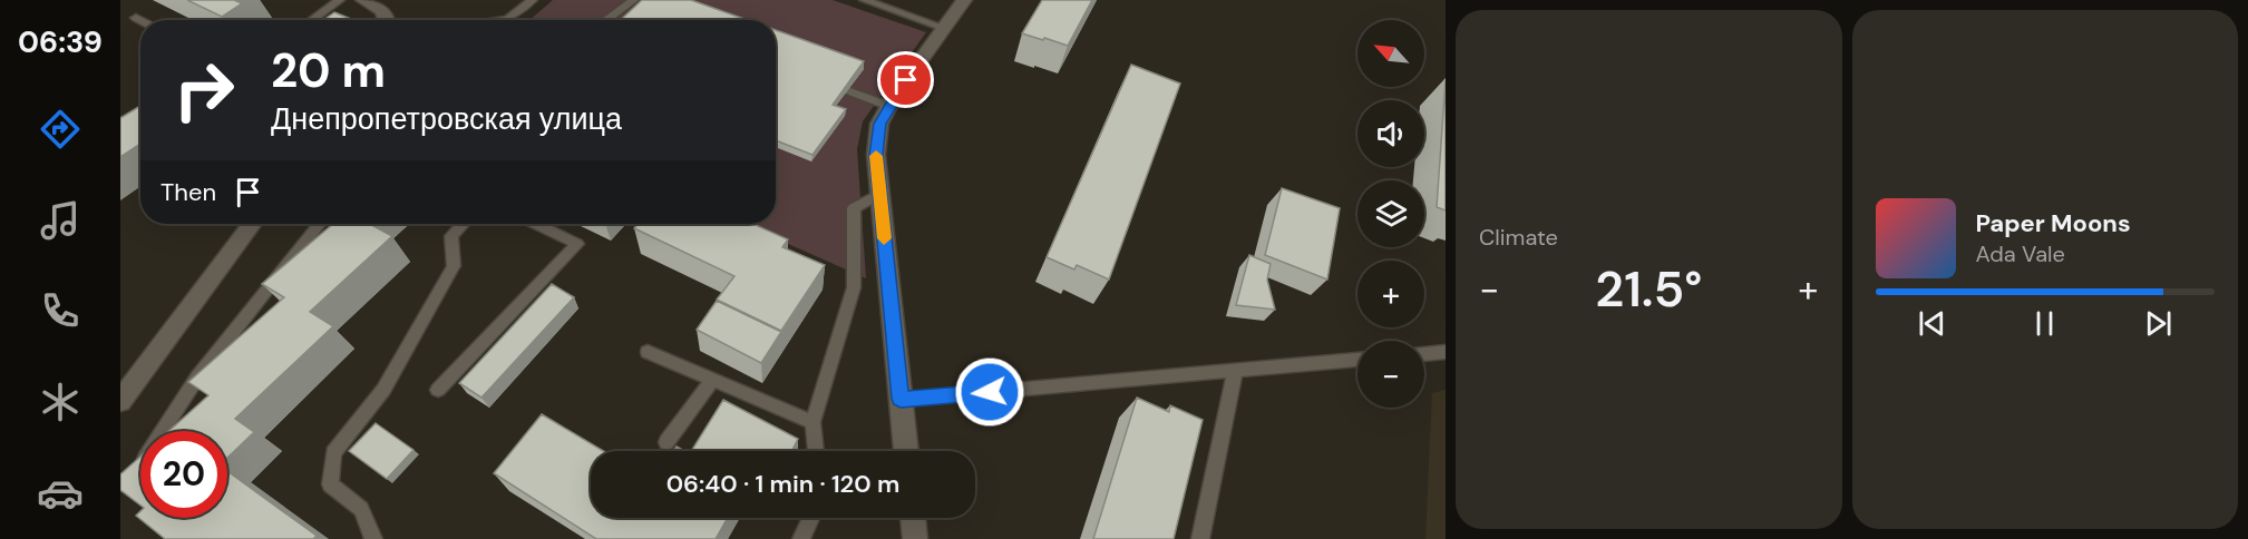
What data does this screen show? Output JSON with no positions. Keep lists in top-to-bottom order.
{
  "north": "top left",
  "page": {
    "tabs": "06:39",
    "tile": "Climate",
    "map_buttons": ["+", "−"],
    "turn": ["20 m", "Днепропетровская улица"],
    "then": "Then",
    "song": ["Paper Moons", "Ada Vale"],
    "heat": ["−", "21.5°", "+"],
    "limit": "20",
    "trip": "06:40 · 1 min · 120 m"
  }
}
